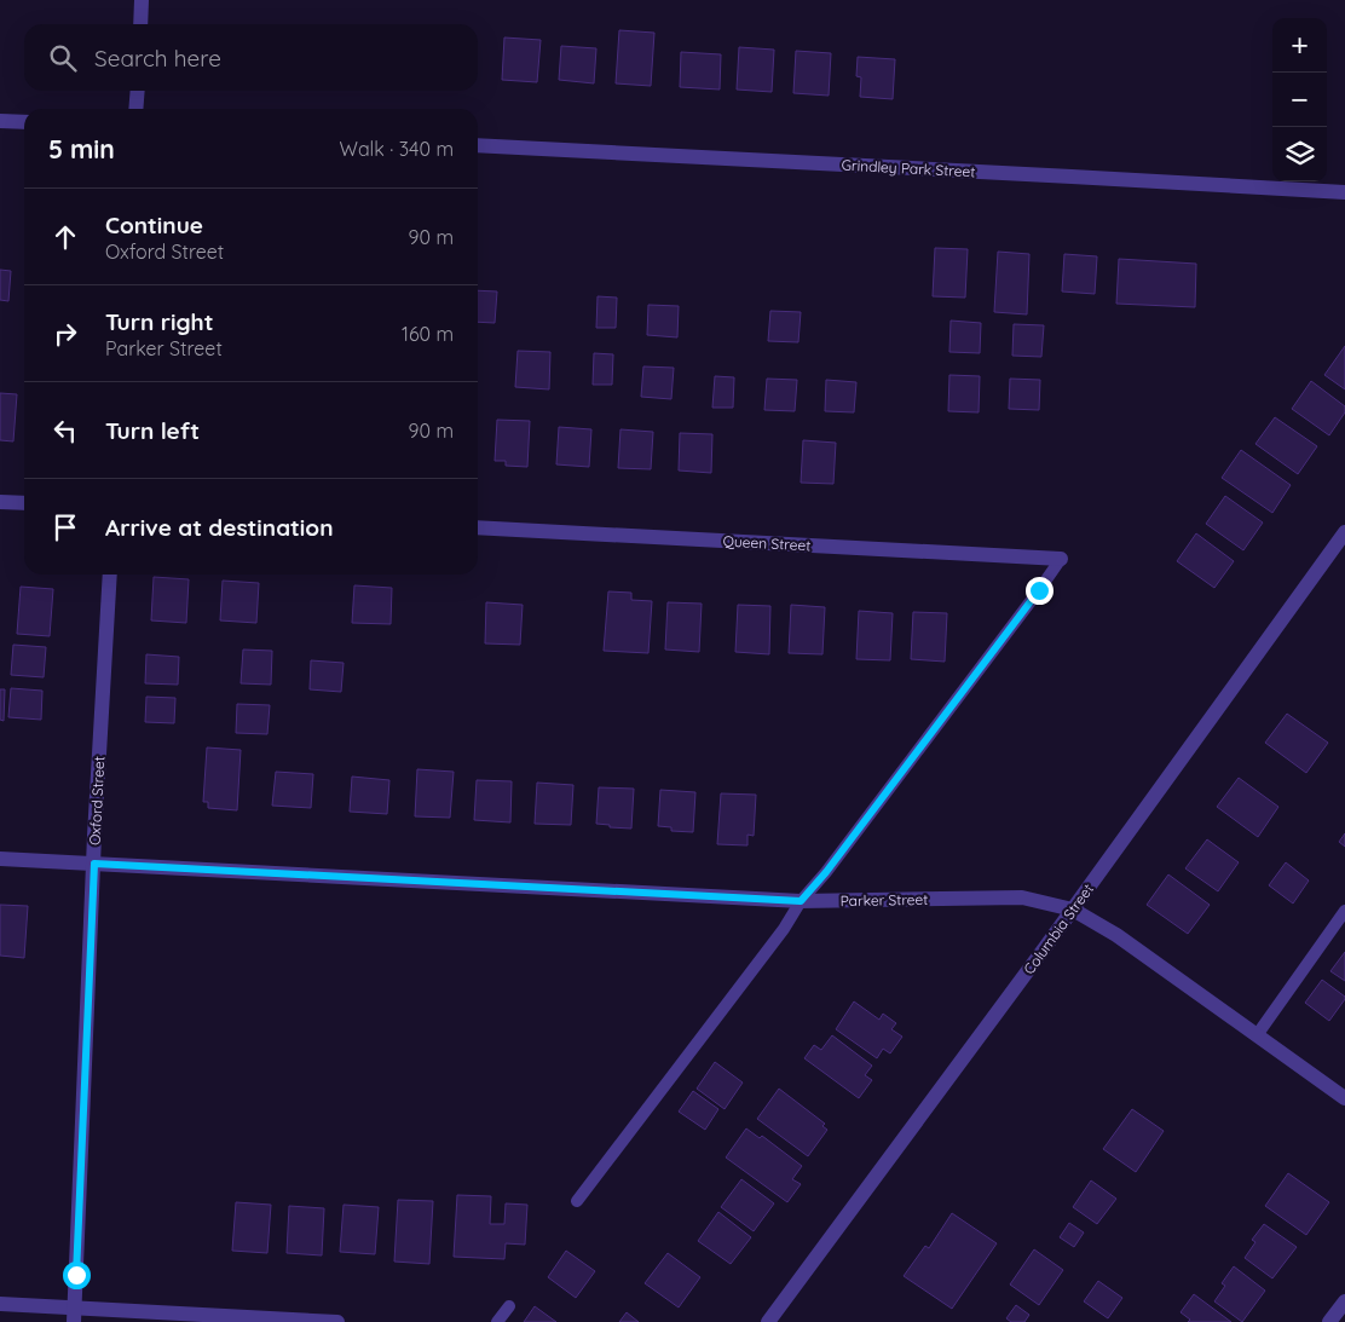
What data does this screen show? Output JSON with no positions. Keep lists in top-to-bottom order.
{
  "streets": {
    "street": [
      "Grindley Park Street",
      "Queen Street",
      "Oxford Street",
      "Parker Street",
      "Columbia Street"
    ]
  },
  "crossings": [
    ["Oxford Street", "Parker Street"],
    ["Parker Street", "Columbia Street"]
  ],
  "page": {
    "map_buttons": ["+", "−"],
    "search": "Search here",
    "heading": ["5 min", "Walk · 340 m"],
    "list": [
      ["Continue", "Oxford Street", "90 m"],
      ["Turn right", "Parker Street", "160 m"],
      ["Turn left", "90 m"],
      "Arrive at destination"
    ]
  }
}
